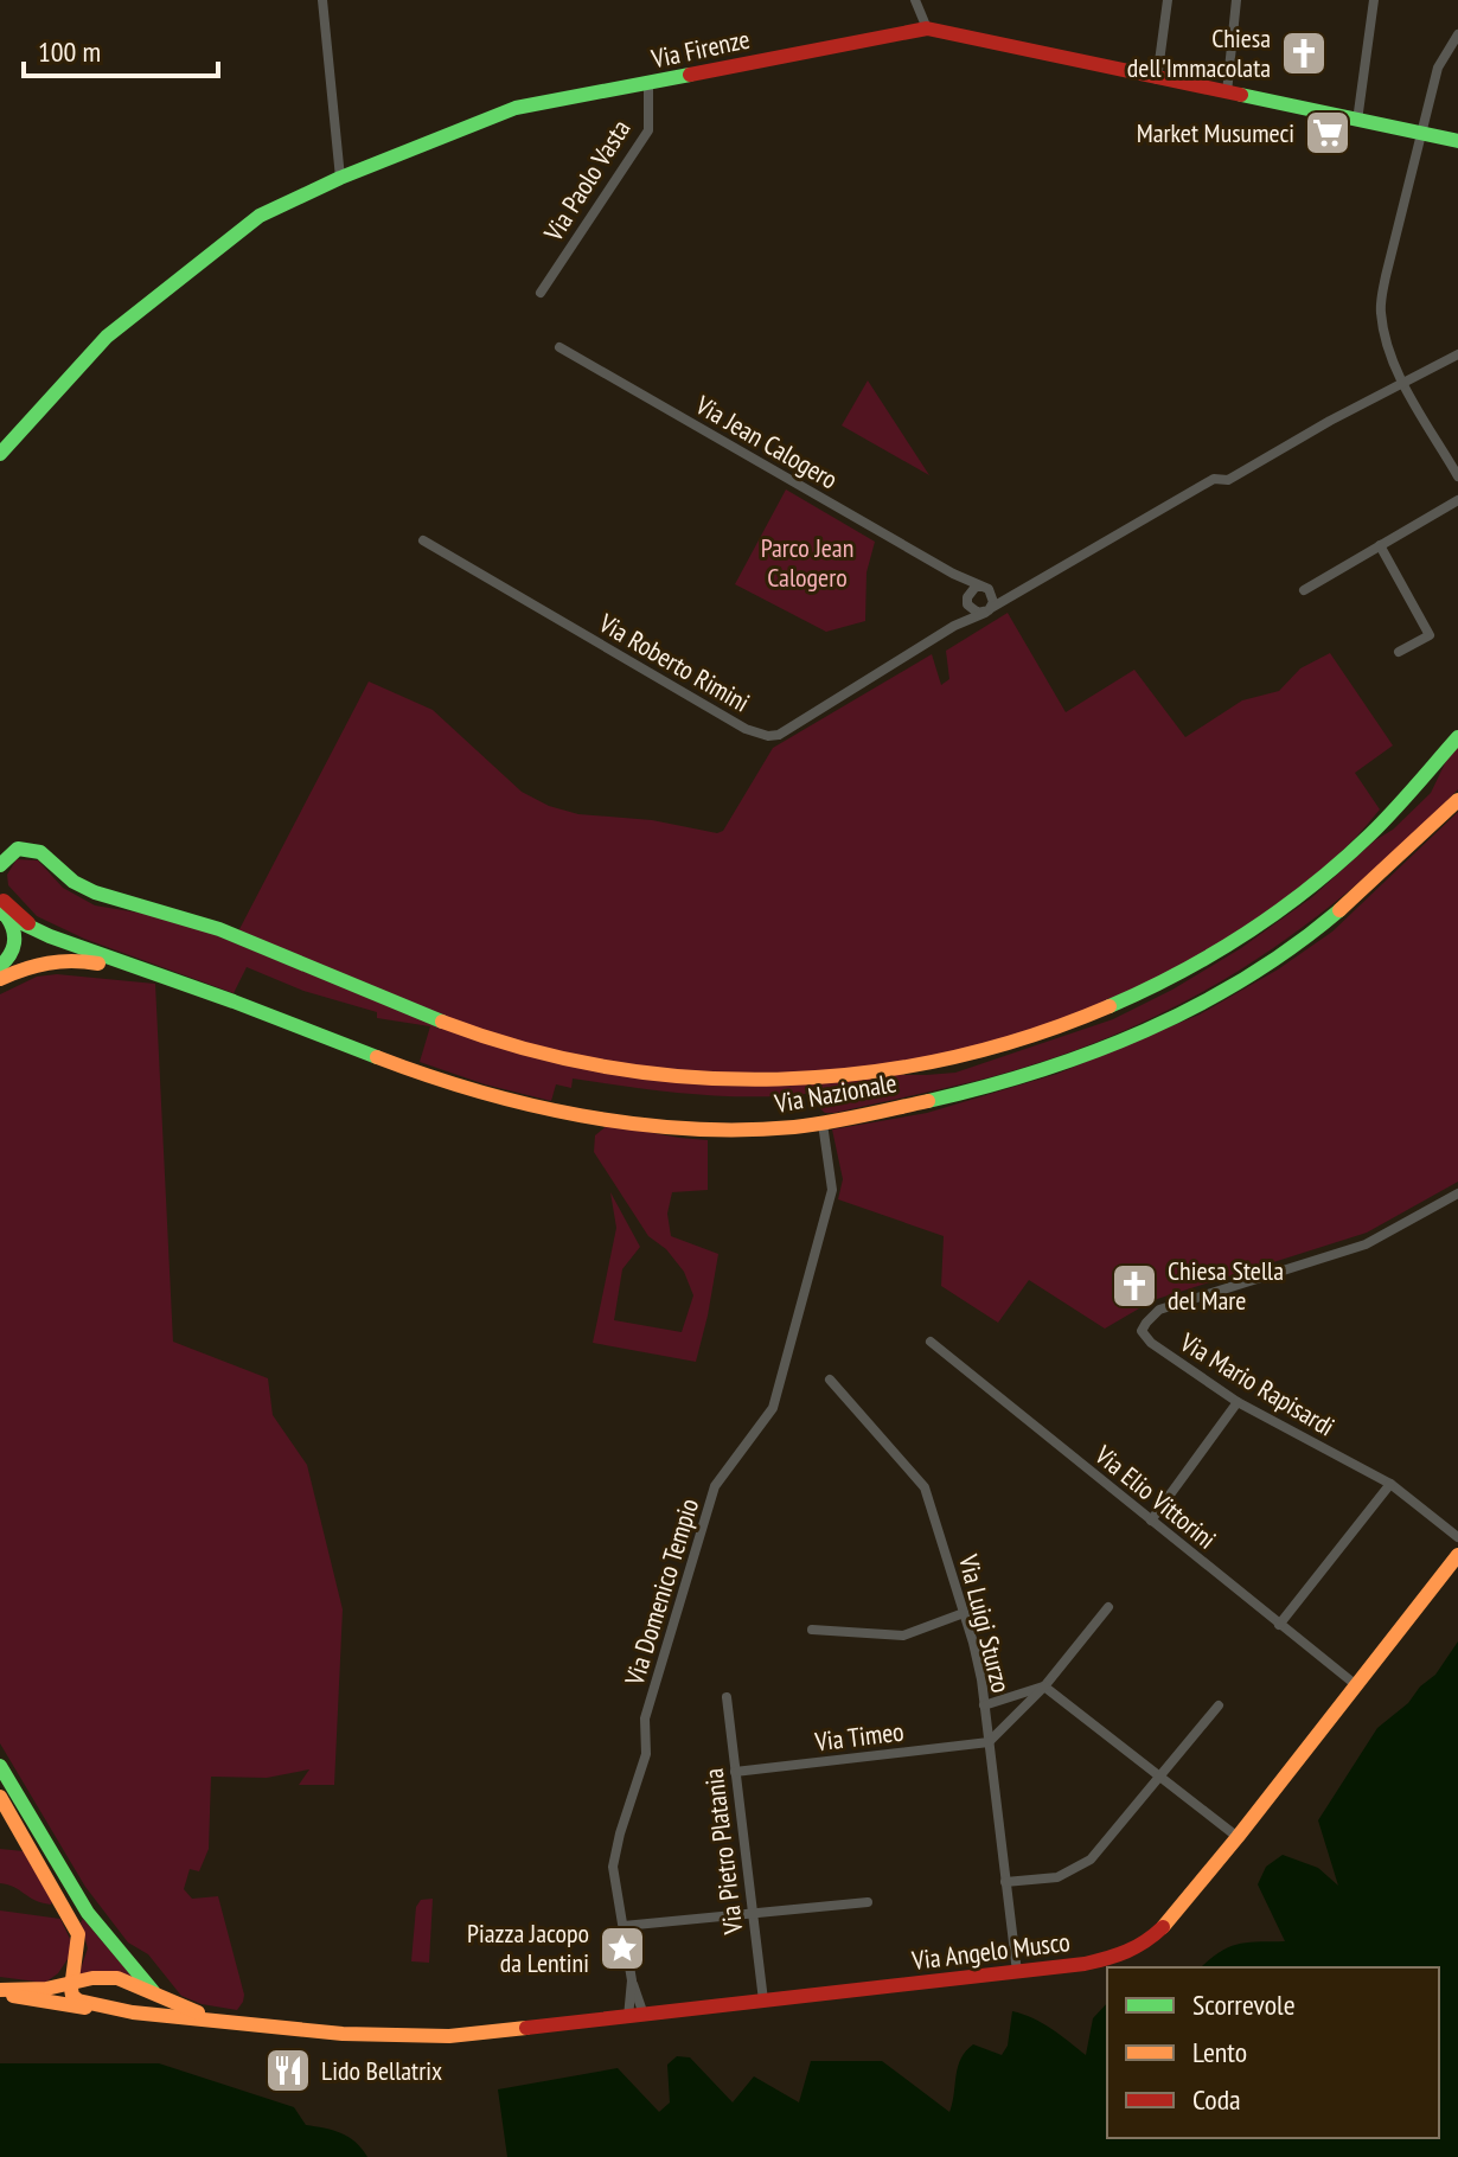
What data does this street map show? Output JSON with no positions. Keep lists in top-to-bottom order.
{
  "streets": {
    "main road": ["Via Firenze", "Via Nazionale", "Via Angelo Musco"],
    "street": [
      "Via Paolo Vasta",
      "Via Jean Calogero",
      "Via Roberto Rimini",
      "Via Mario Rapisardi",
      "Via Elio Vittorini",
      "Via Domenico Tempio",
      "Via Luigi Sturzo",
      "Via Timeo",
      "Via Pietro Platania"
    ]
  },
  "crossings": [
    ["Via Firenze", "Via Paolo Vasta"],
    ["Via Nazionale", "Via Domenico Tempio"],
    ["Via Elio Vittorini", "Via Angelo Musco"],
    ["Via Luigi Sturzo", "Via Timeo"],
    ["Via Luigi Sturzo", "Via Angelo Musco"],
    ["Via Timeo", "Via Pietro Platania"],
    ["Via Pietro Platania", "Via Angelo Musco"]
  ],
  "parks": ["Parco Jean Calogero"],
  "places": {
    "church": ["Chiesa dell'Immacolata", "Chiesa Stella del Mare"],
    "supermarket": ["Market Musumeci"],
    "place": ["Piazza Jacopo da Lentini"],
    "restaurant": ["Lido Bellatrix"]
  },
  "legend": ["Scorrevole", "Lento", "Coda"],
  "scale_bar": "100 m"
}
